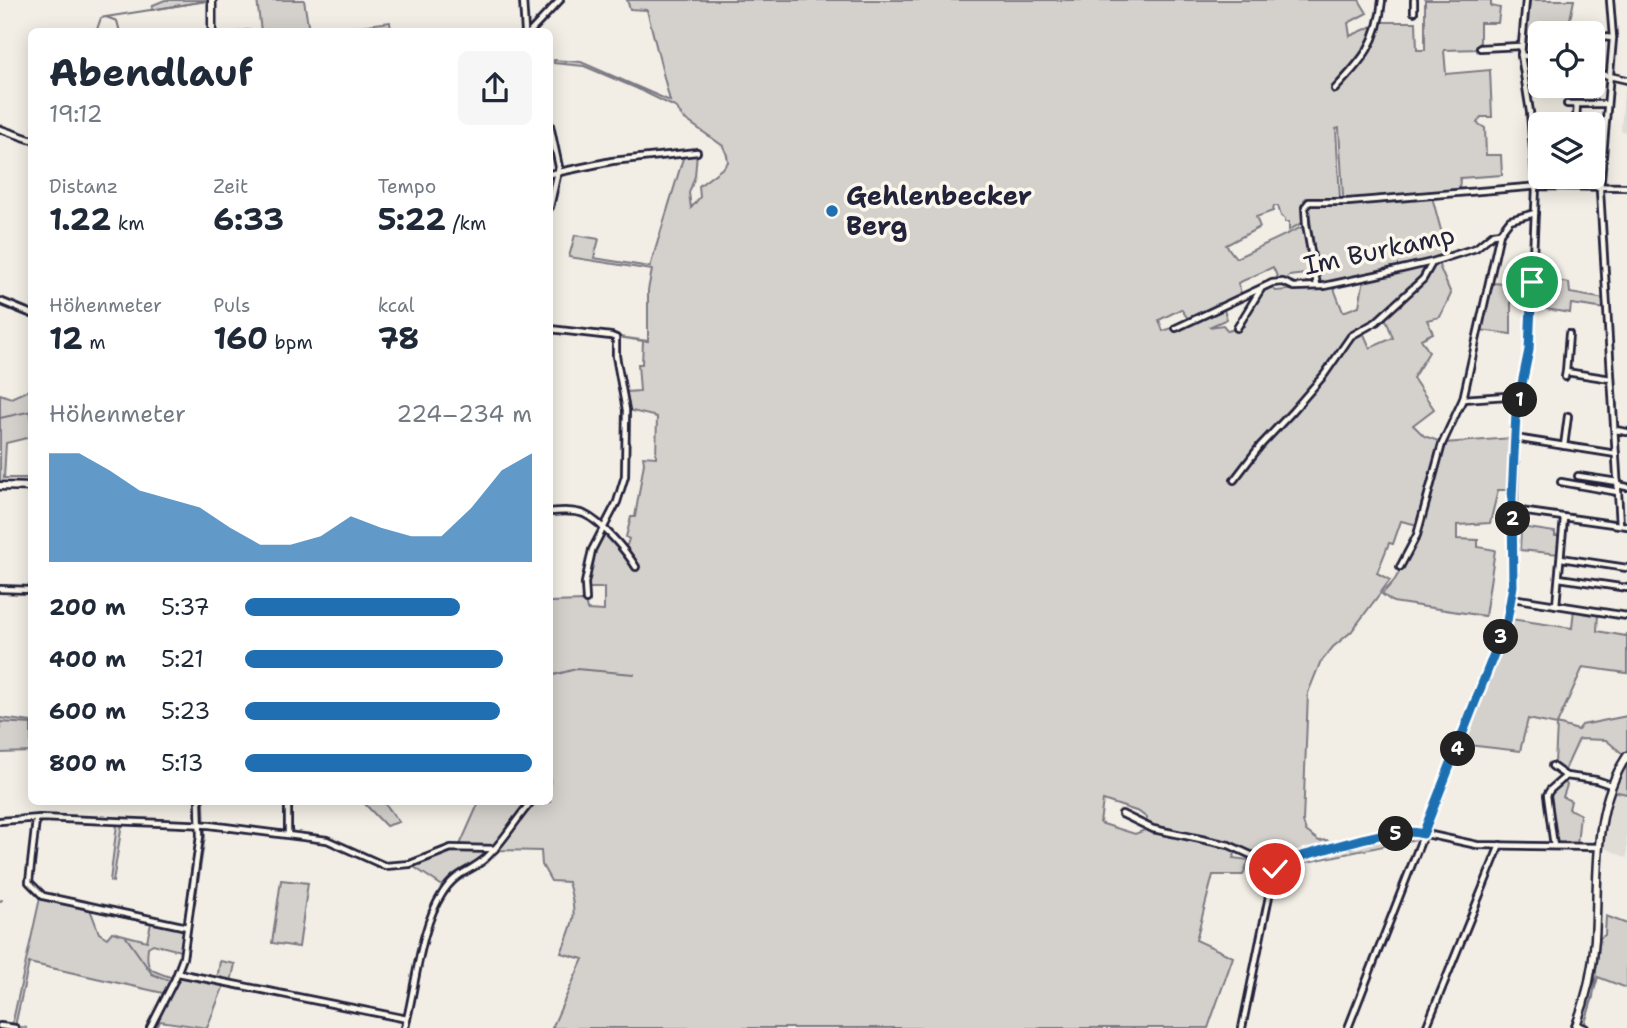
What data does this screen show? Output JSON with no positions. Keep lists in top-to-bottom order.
{
  "streets": {
    "street": ["Im Burkamp"]
  },
  "places": ["Gehlenbecker Berg"],
  "page": {
    "heading": ["Abendlauf", "19:12"],
    "stats": [
      ["Distanz", "1.22 km"],
      ["Zeit", "6:33"],
      ["Tempo", "5:22 /km"],
      ["Höhenmeter", "12 m"],
      ["Puls", "160 bpm"],
      ["kcal", "78"]
    ],
    "pins": [
      "1",
      "2",
      "3",
      "4",
      "5"
    ],
    "chart": ["Höhenmeter", "224–234 m"],
    "list": [
      {
        "name": "200 m",
        "note": "5:37"
      },
      {
        "name": "400 m",
        "note": "5:21"
      },
      {
        "name": "600 m",
        "note": "5:23"
      },
      {
        "name": "800 m",
        "note": "5:13"
      }
    ]
  }
}
